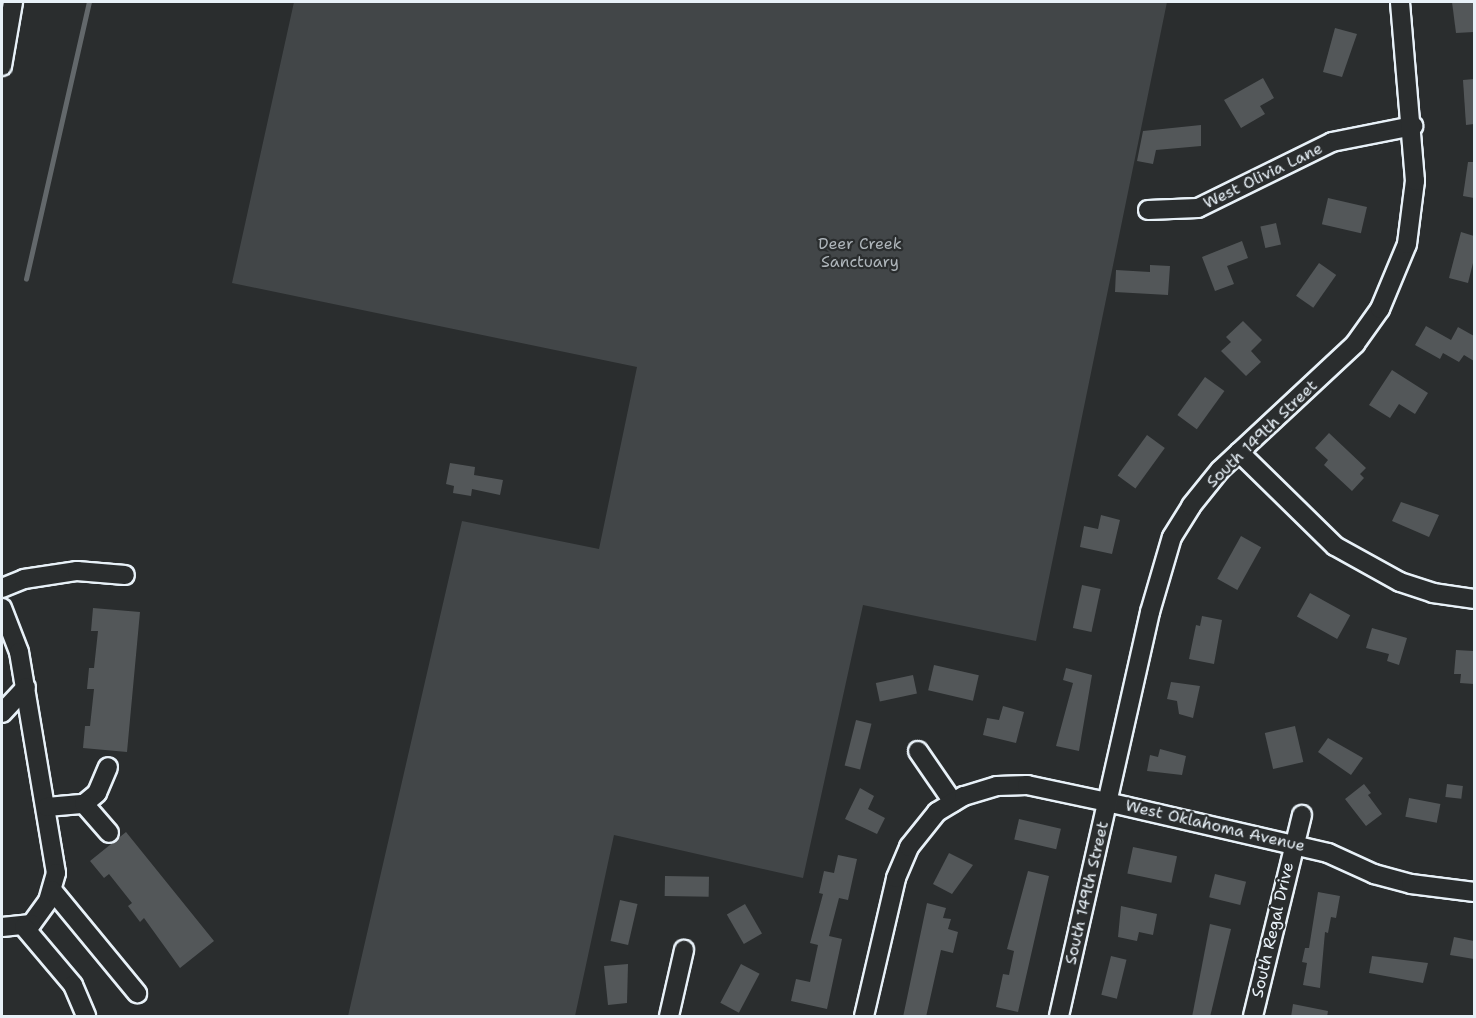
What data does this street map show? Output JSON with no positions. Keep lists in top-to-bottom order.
{
  "streets": {
    "street": [
      "West Olivia Lane",
      "South 149th Street",
      "West Oklahoma Avenue",
      "South Regal Drive"
    ]
  },
  "crossings": [
    ["West Olivia Lane", "South 149th Street"],
    ["South 149th Street", "West Oklahoma Avenue"],
    ["West Oklahoma Avenue", "South Regal Drive"]
  ],
  "parks": ["Deer Creek Sanctuary"]
}
